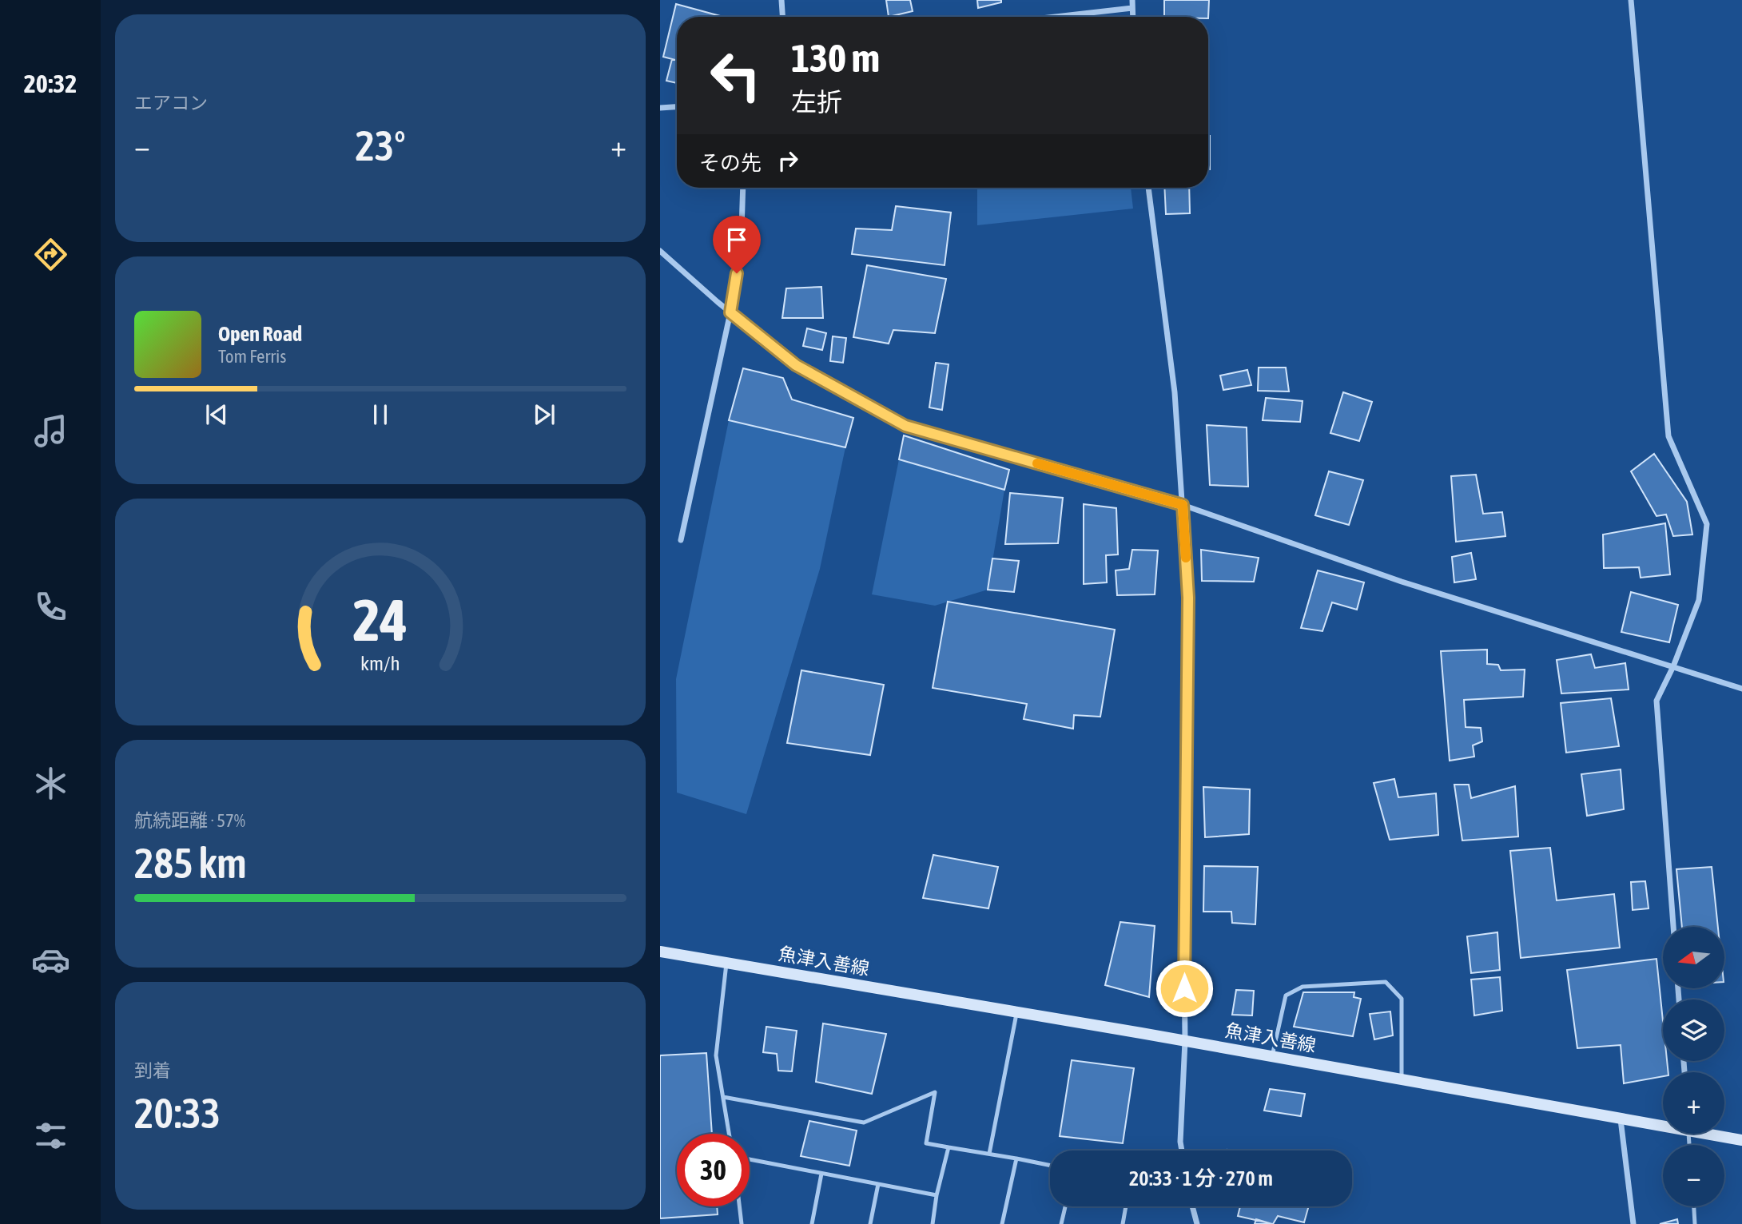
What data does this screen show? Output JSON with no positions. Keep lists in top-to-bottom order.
{
  "streets": {
    "main road": ["魚津入善線"]
  },
  "north": "left",
  "page": {
    "tabs": "20:32",
    "tile": [
      "エアコン",
      ["航続距離 · 57%", "285 km"],
      ["到着", "20:33"]
    ],
    "turn": ["130 m", "左折"],
    "heat": ["−", "23°", "+"],
    "then": "その先",
    "song": ["Open Road", "Tom Ferris"],
    "map_buttons": ["+", "−"],
    "limit": "30",
    "trip": "20:33 · 1 分 · 270 m",
    "gauge": ["24", "km/h"]
  }
}
